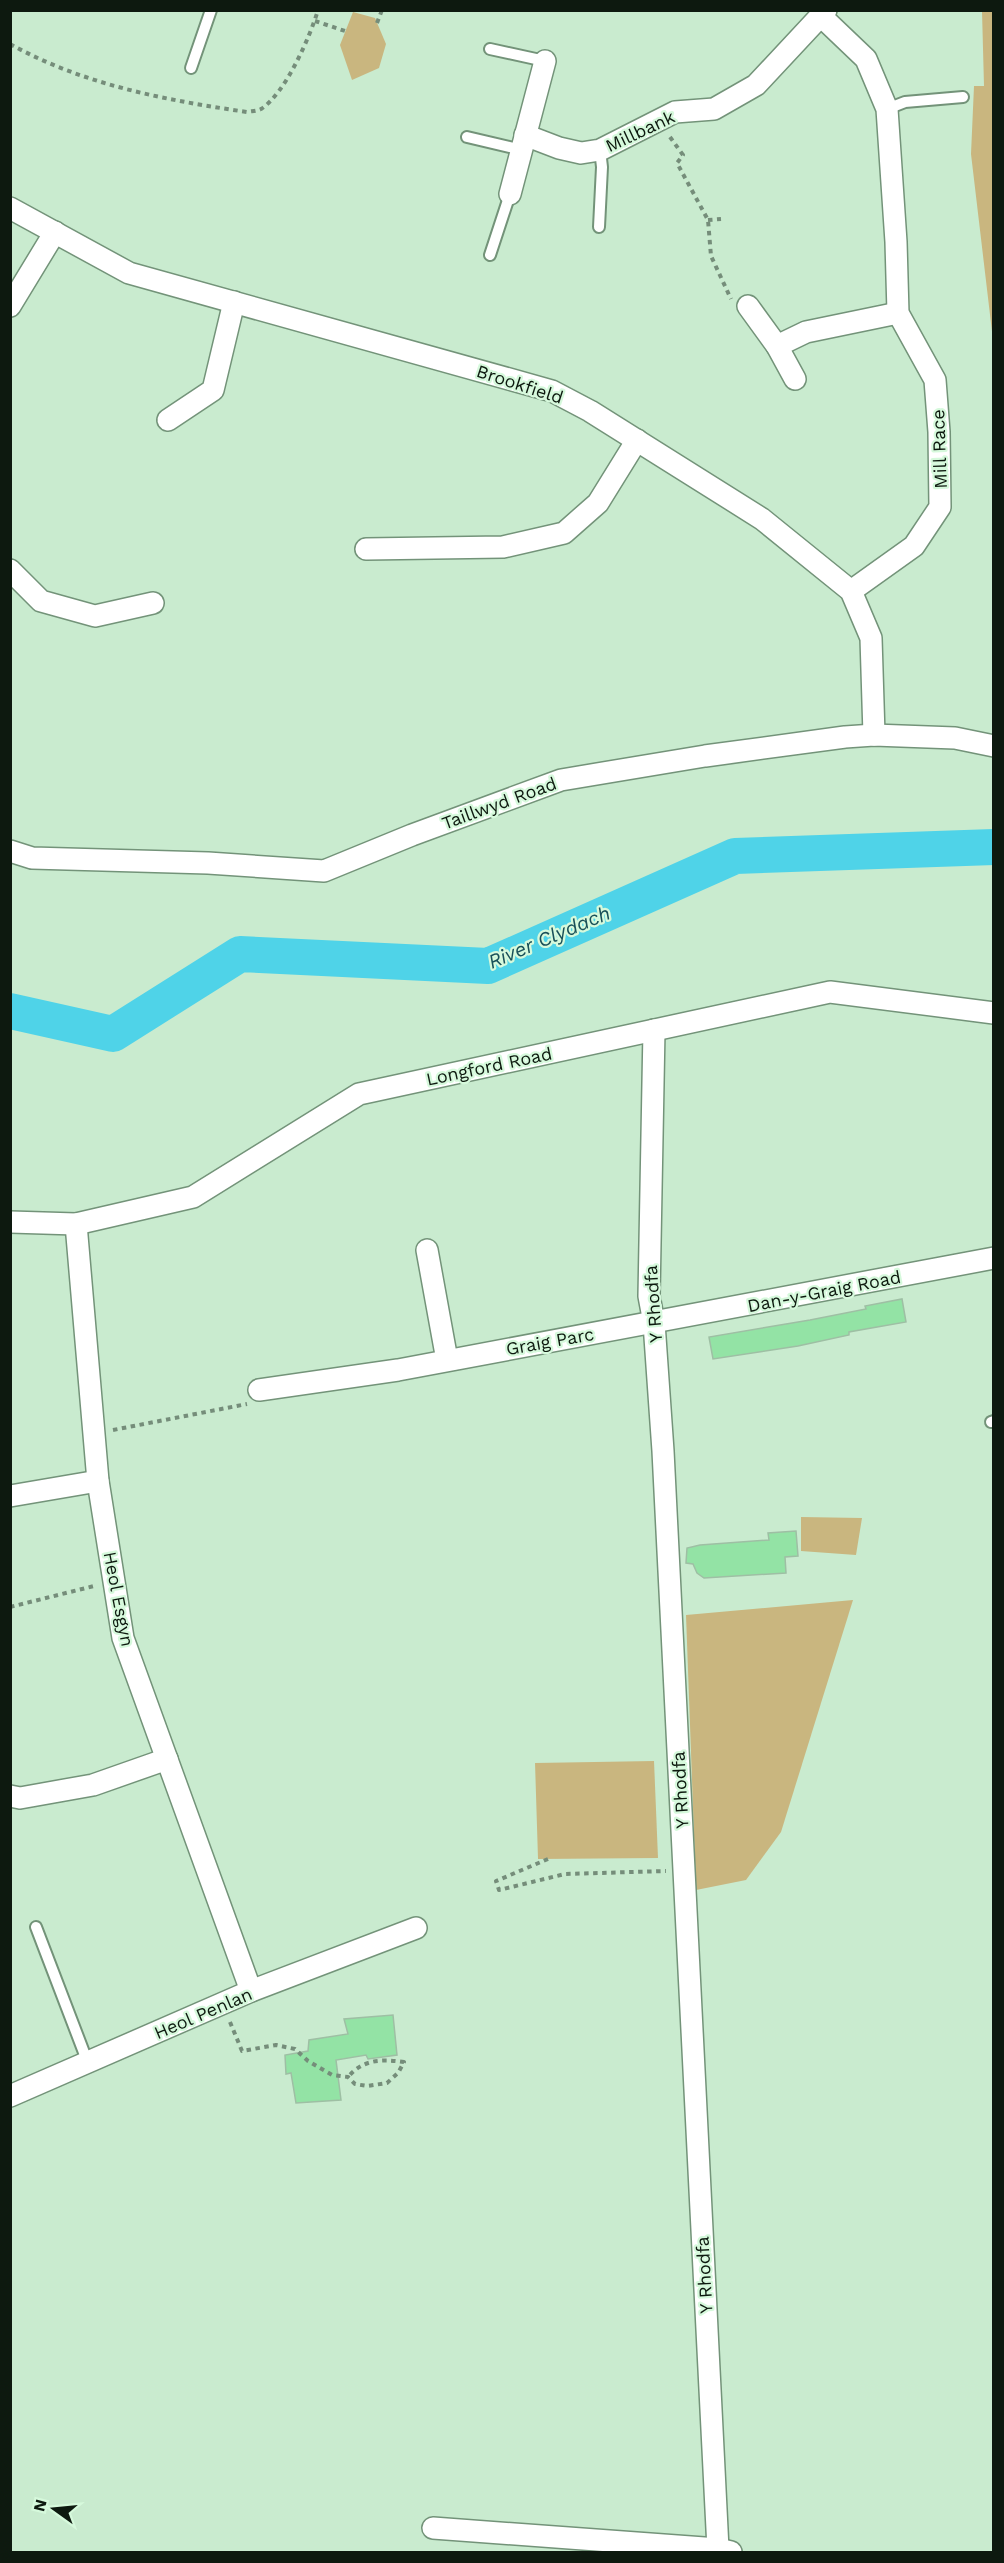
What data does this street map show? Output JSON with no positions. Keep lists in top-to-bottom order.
{
  "streets": {
    "street": [
      "Millbank",
      "Brookfield",
      "Mill Race",
      "Taillwyd Road",
      "Longford Road",
      "Dan-y-Graig Road",
      "Y Rhodfa",
      "Graig Parc",
      "Heol Esgyn",
      "Heol Penlan"
    ]
  },
  "crossings": [
    ["Millbank", "Mill Race"],
    ["Brookfield", "Mill Race"],
    ["Brookfield", "Taillwyd Road"],
    ["Longford Road", "Y Rhodfa"],
    ["Longford Road", "Heol Esgyn"],
    ["Dan-y-Graig Road", "Y Rhodfa"],
    ["Dan-y-Graig Road", "Graig Parc"],
    ["Y Rhodfa", "Graig Parc"],
    ["Heol Esgyn", "Heol Penlan"]
  ],
  "water": ["River Clydach"],
  "north": "left"
}
